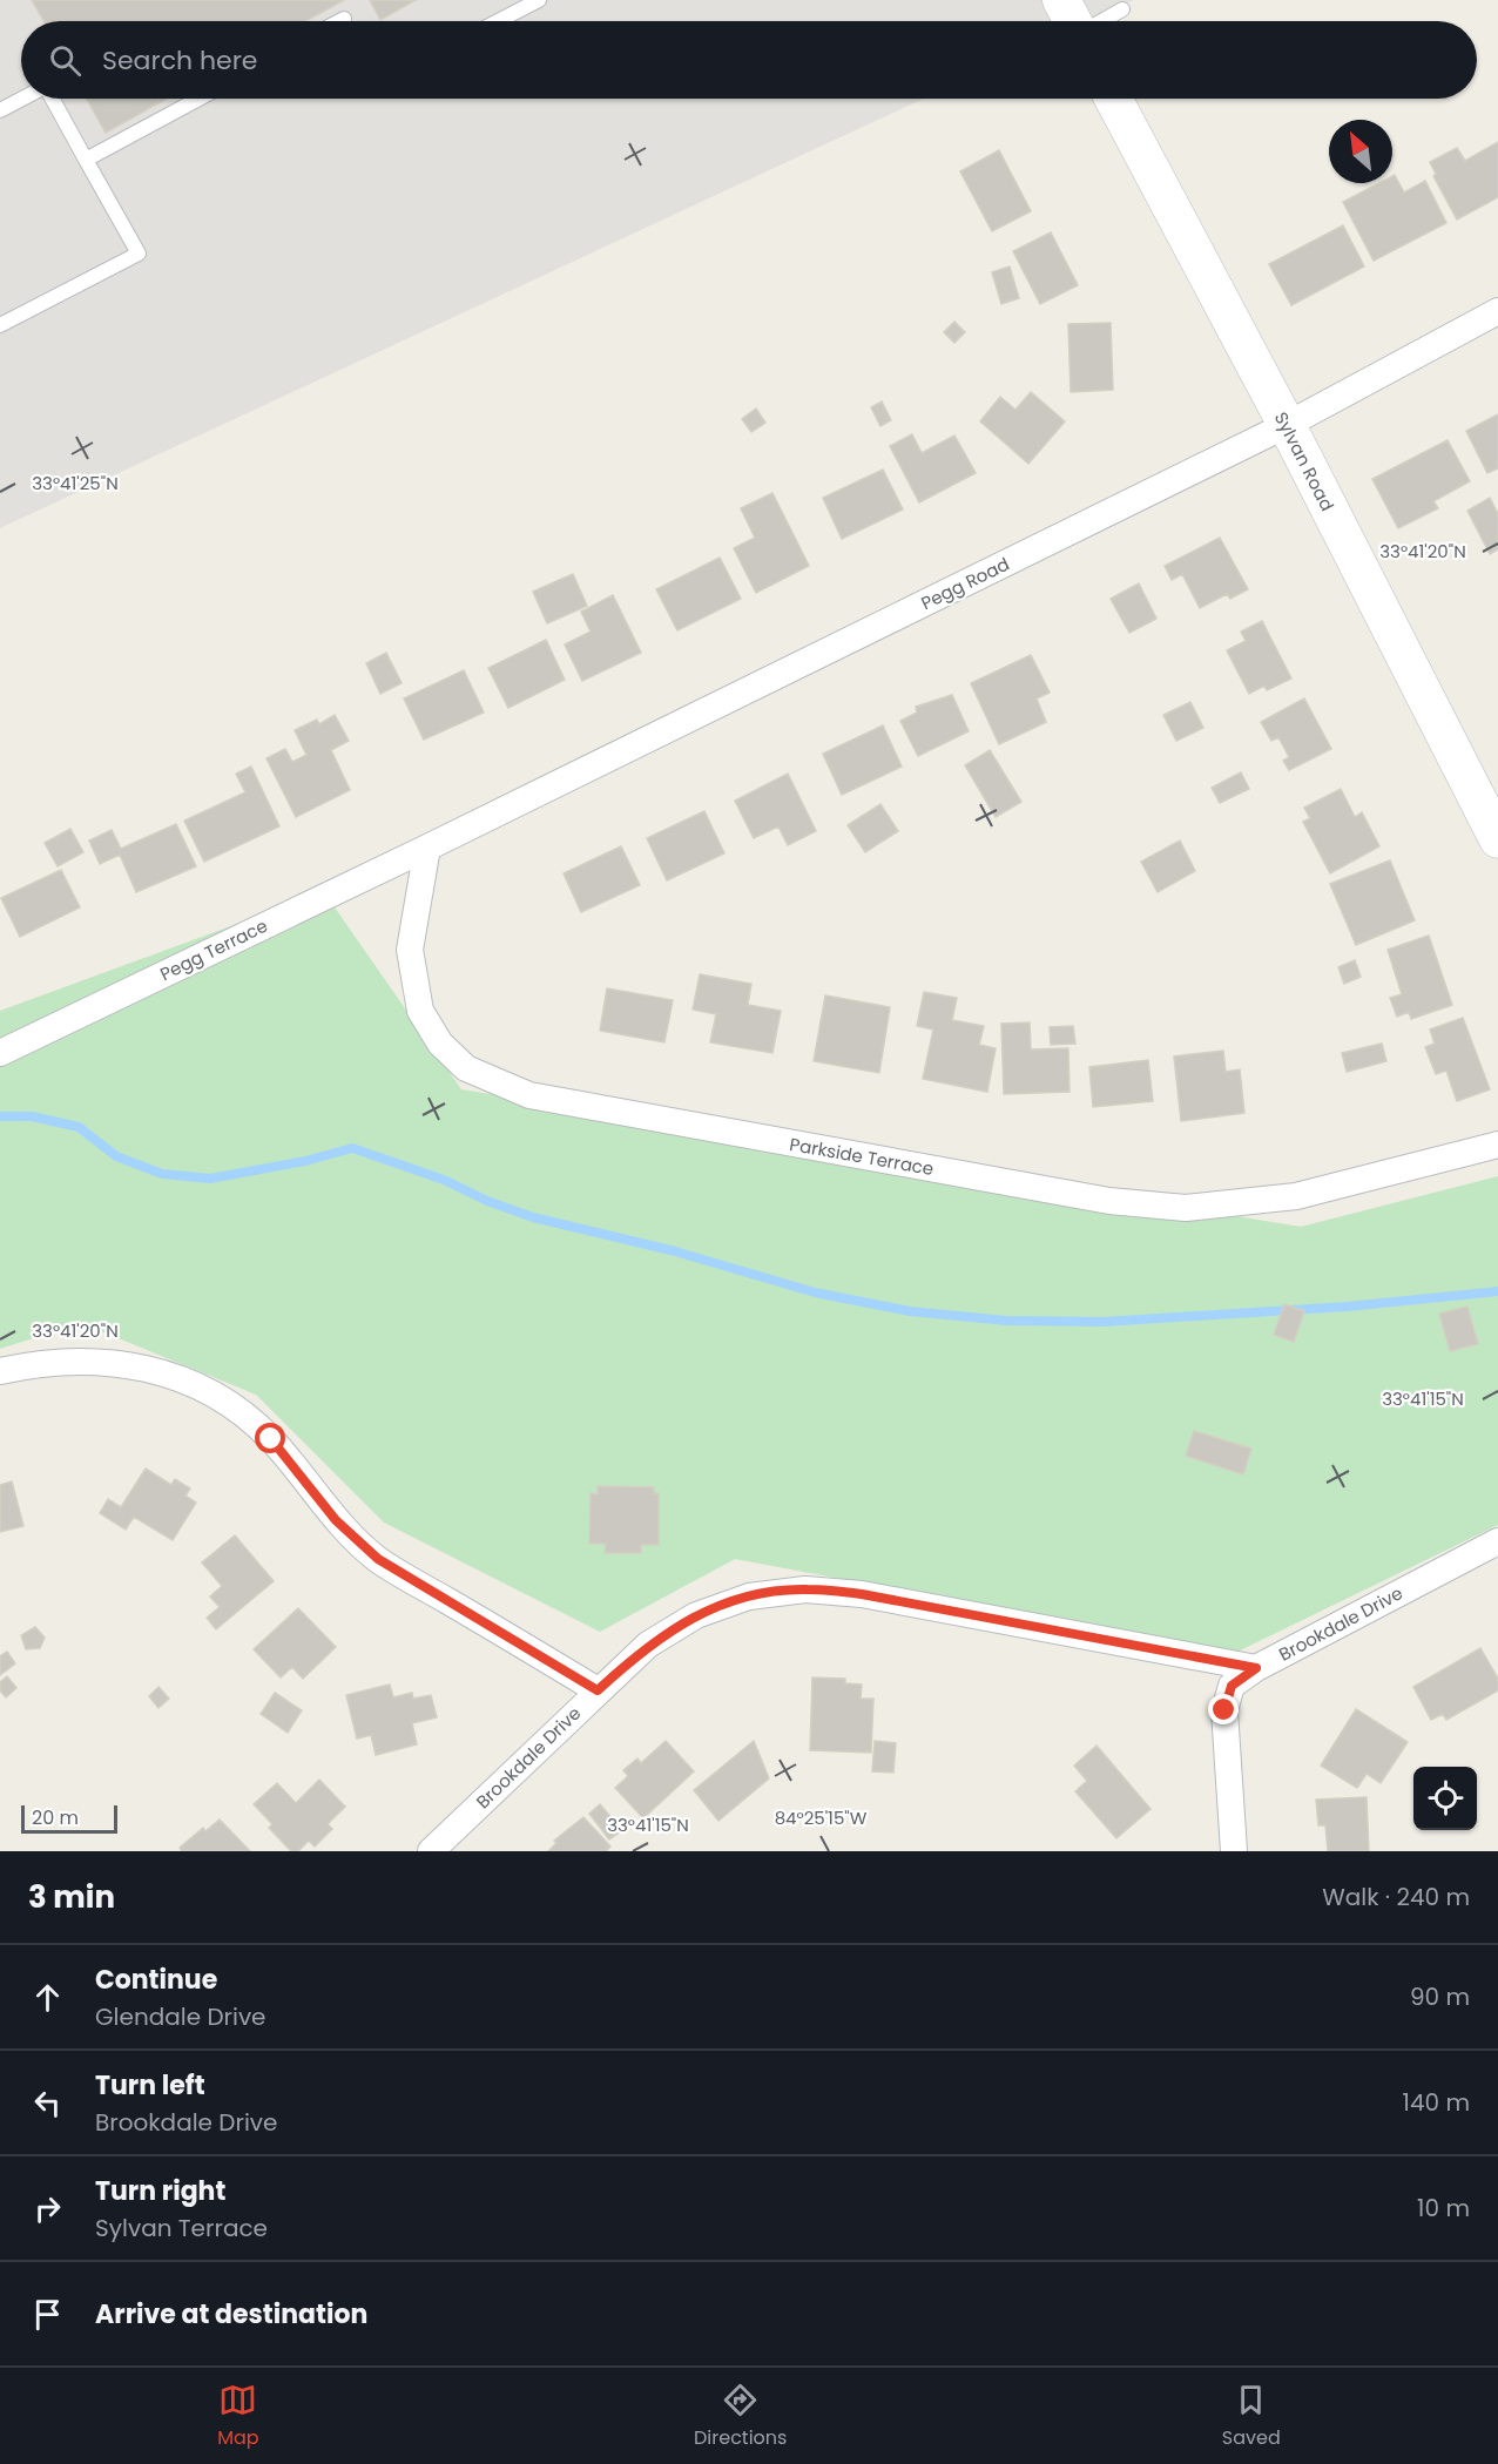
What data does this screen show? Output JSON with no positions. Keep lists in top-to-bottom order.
{
  "streets": {
    "main road": ["Sylvan Road"],
    "street": [
      "Pegg Road",
      "Pegg Terrace",
      "Parkside Terrace",
      "Brookdale Drive"
    ]
  },
  "crossings": [
    ["Sylvan Road", "Pegg Road"],
    ["Pegg Road", "Pegg Terrace"],
    ["Pegg Road", "Parkside Terrace"],
    ["Pegg Terrace", "Parkside Terrace"]
  ],
  "scale_bar": "20 m",
  "north": "top left",
  "page": {
    "search": "Search here",
    "scale": "20 m",
    "heading": ["3 min", "Walk · 240 m"],
    "list": [
      ["Continue", "Glendale Drive", "90 m"],
      ["Turn left", "Brookdale Drive", "140 m"],
      ["Turn right", "Sylvan Terrace", "10 m"],
      "Arrive at destination"
    ],
    "nav": ["Map", "Directions", "Saved"]
  },
  "coordinates": [
    "33°41'25\"N",
    "33°41'20\"N",
    "33°41'15\"N",
    "84°25'15\"W"
  ]
}
